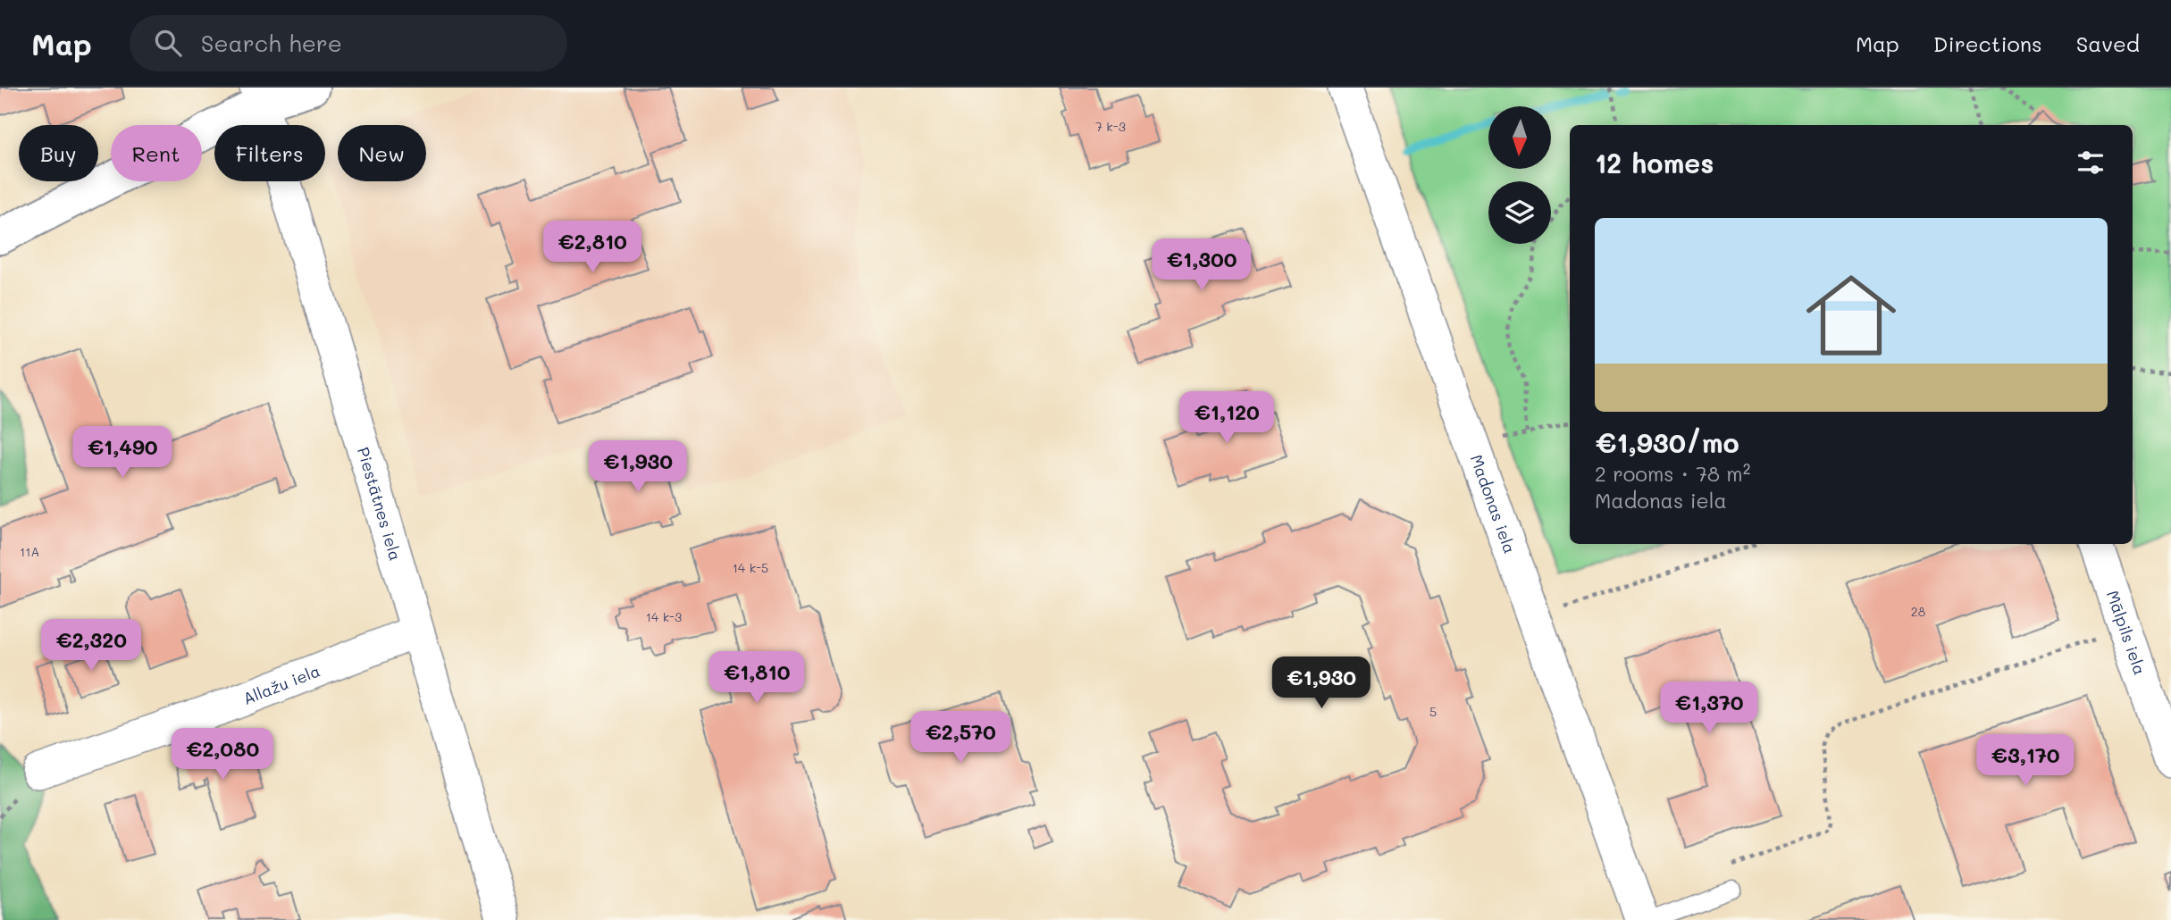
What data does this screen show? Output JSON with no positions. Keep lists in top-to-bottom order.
{
  "streets": {
    "street": [
      "Piestātnes iela",
      "Madonas iela",
      "Mālpils iela",
      "Allažu iela"
    ]
  },
  "crossings": [
    ["Piestātnes iela", "Allažu iela"]
  ],
  "house_numbers": [
    "7 k-3",
    "11A",
    "14 k-5",
    "28",
    "14 k-3",
    "5"
  ],
  "north": "bottom",
  "page": {
    "header": "Map",
    "search": "Search here",
    "nav": ["Map", "Directions", "Saved"],
    "chip": [
      "Buy",
      "Rent",
      "Filters",
      "New"
    ],
    "heading": "12 homes",
    "list": [
      {
        "name": "€1,930/mo",
        "note": "2 rooms · 78 m² · Madonas iela"
      }
    ],
    "price": [
      "€2,810",
      "€1,300",
      "€1,120",
      "€1,490",
      "€1,930",
      "€2,320",
      "€1,810",
      "€1,930",
      "€1,370",
      "€2,570",
      "€2,080",
      "€3,170"
    ]
  }
}
